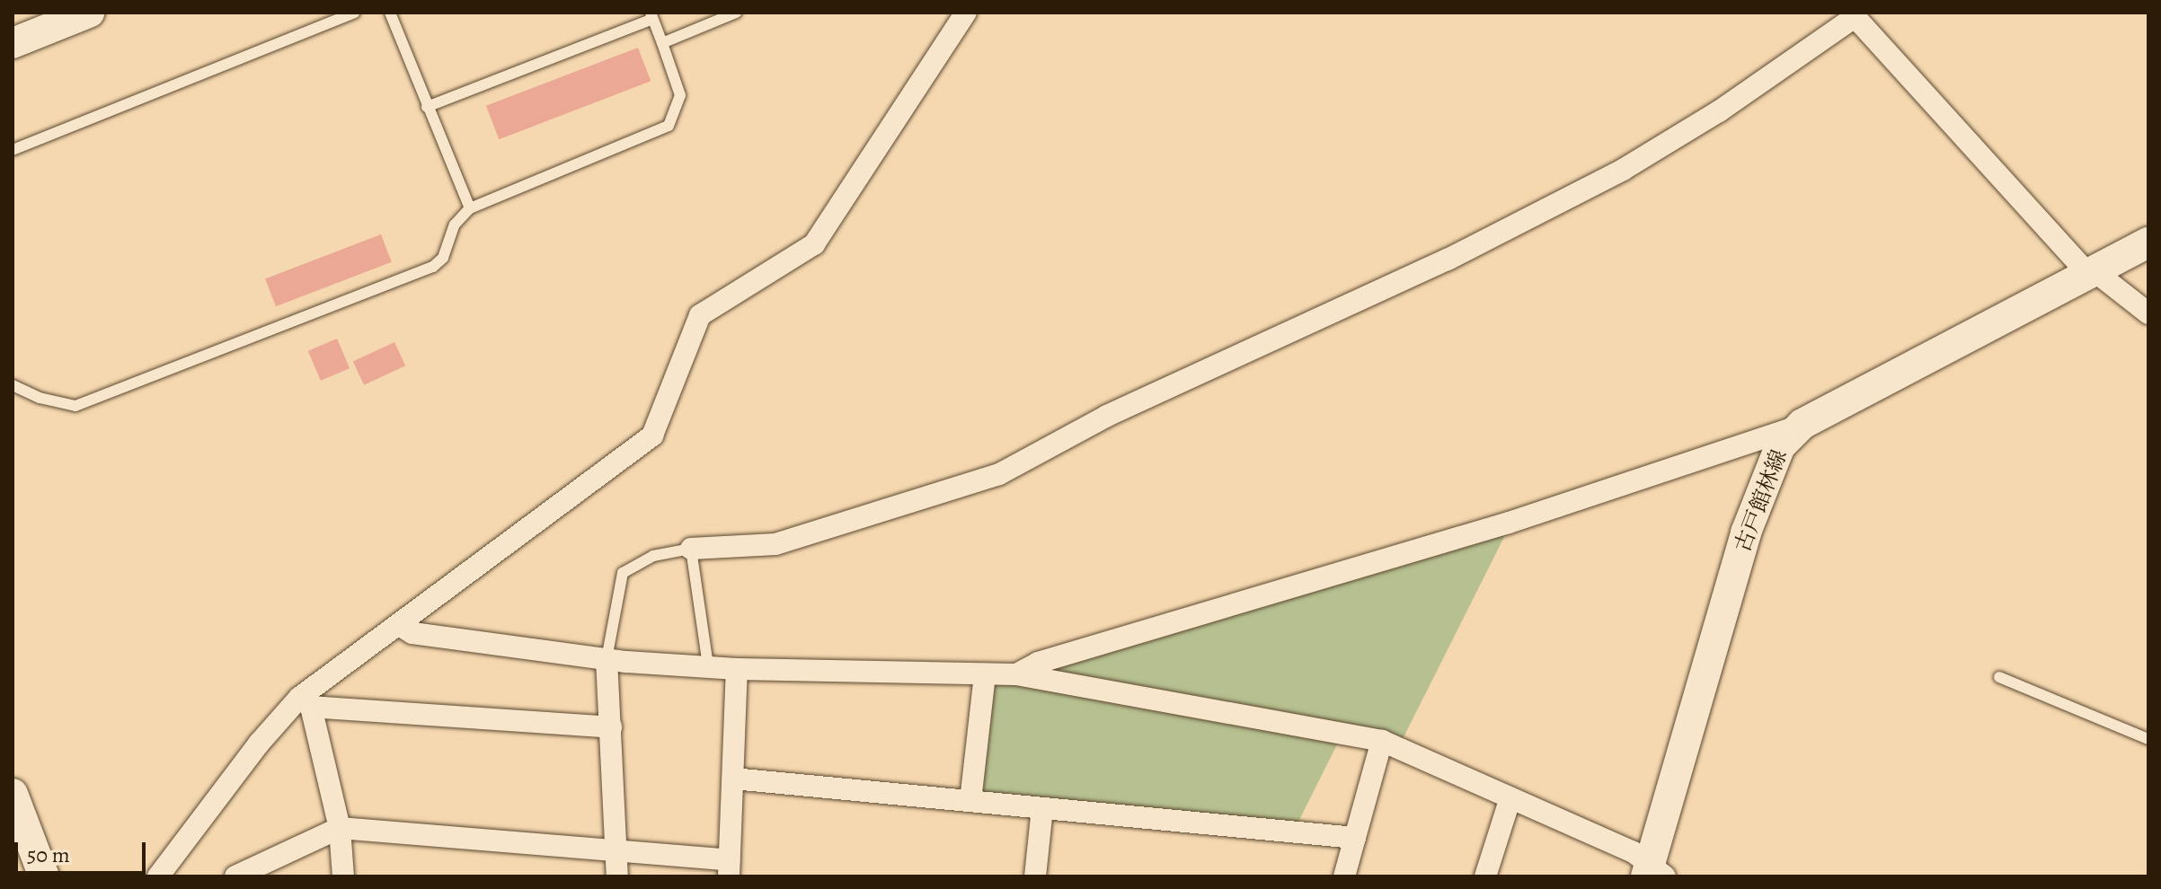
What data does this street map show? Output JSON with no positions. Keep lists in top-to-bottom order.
{
  "streets": {
    "main road": ["古戸館林線"]
  },
  "scale_bar": "50 m"
}
